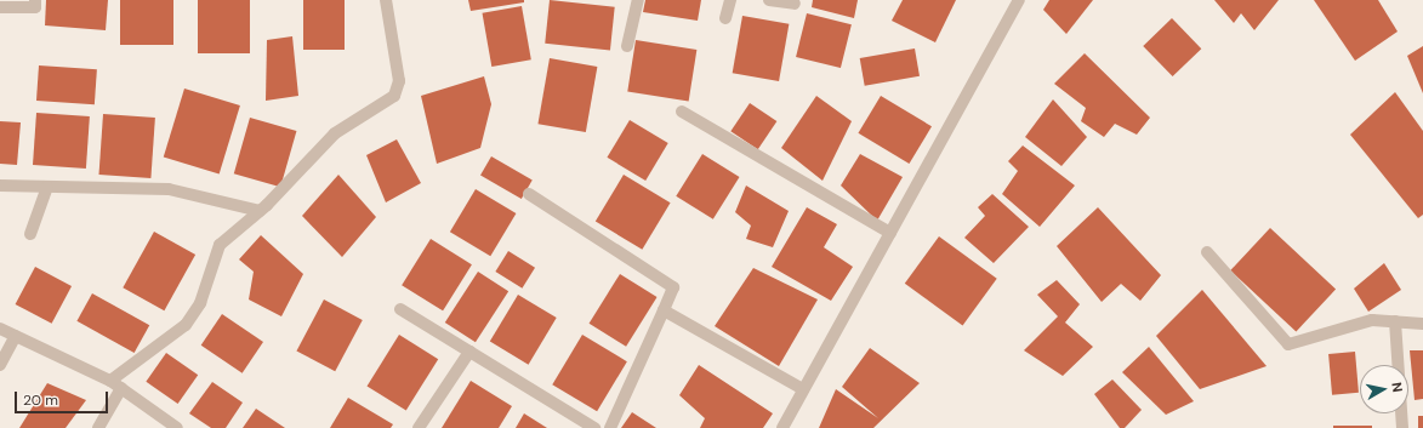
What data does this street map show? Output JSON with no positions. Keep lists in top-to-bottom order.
{
  "scale_bar": "20 m",
  "north": "right"
}
